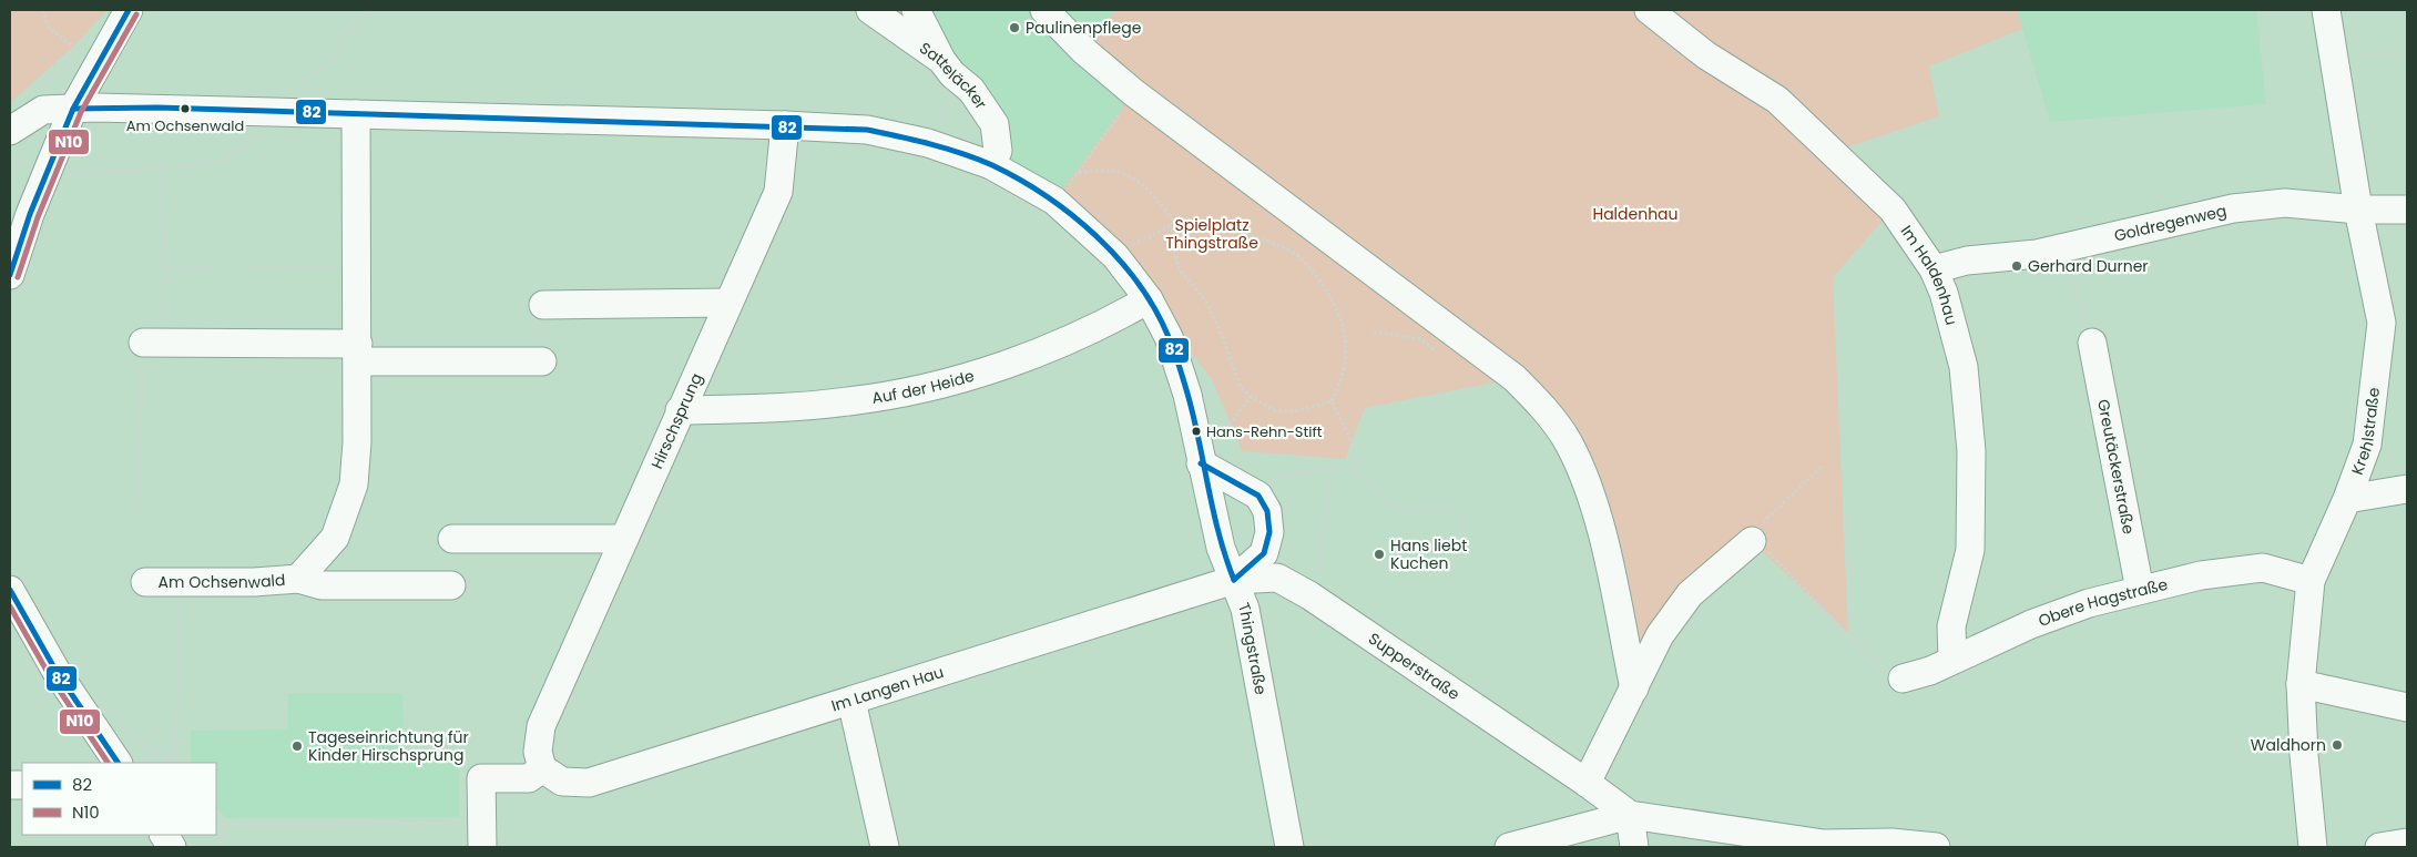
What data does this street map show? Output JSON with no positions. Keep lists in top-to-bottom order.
{
  "streets": {
    "street": [
      "Satteläcker",
      "Goldregenweg",
      "Im Haldenhau",
      "Auf der Heide",
      "Hirschsprung",
      "Krehlstraße",
      "Greutäckerstraße",
      "Am Ochsenwald",
      "Obere Hagstraße",
      "Thingstraße",
      "Supperstraße",
      "Im Langen Hau"
    ]
  },
  "crossings": [
    ["Satteläcker", "Thingstraße"],
    ["Goldregenweg", "Im Haldenhau"],
    ["Goldregenweg", "Krehlstraße"],
    ["Im Haldenhau", "Obere Hagstraße"],
    ["Auf der Heide", "Hirschsprung"],
    ["Auf der Heide", "Thingstraße"],
    ["Hirschsprung", "Thingstraße"],
    ["Hirschsprung", "Im Langen Hau"],
    ["Krehlstraße", "Obere Hagstraße"],
    ["Greutäckerstraße", "Obere Hagstraße"],
    ["Am Ochsenwald", "Thingstraße"],
    ["Thingstraße", "Supperstraße"],
    ["Thingstraße", "Im Langen Hau"],
    ["Supperstraße", "Im Langen Hau"]
  ],
  "parks": ["Haldenhau", "Spielplatz Thingstraße"],
  "places": [
    "Paulinenpflege",
    "Am Ochsenwald",
    "Gerhard Durner",
    "Hans-Rehn-Stift",
    "Hans liebt Kuchen",
    "Waldhorn",
    "Tageseinrichtung für Kinder Hirschsprung"
  ],
  "lines": ["transit line 82", "transit line N10"],
  "legend": ["82", "N10"]
}
